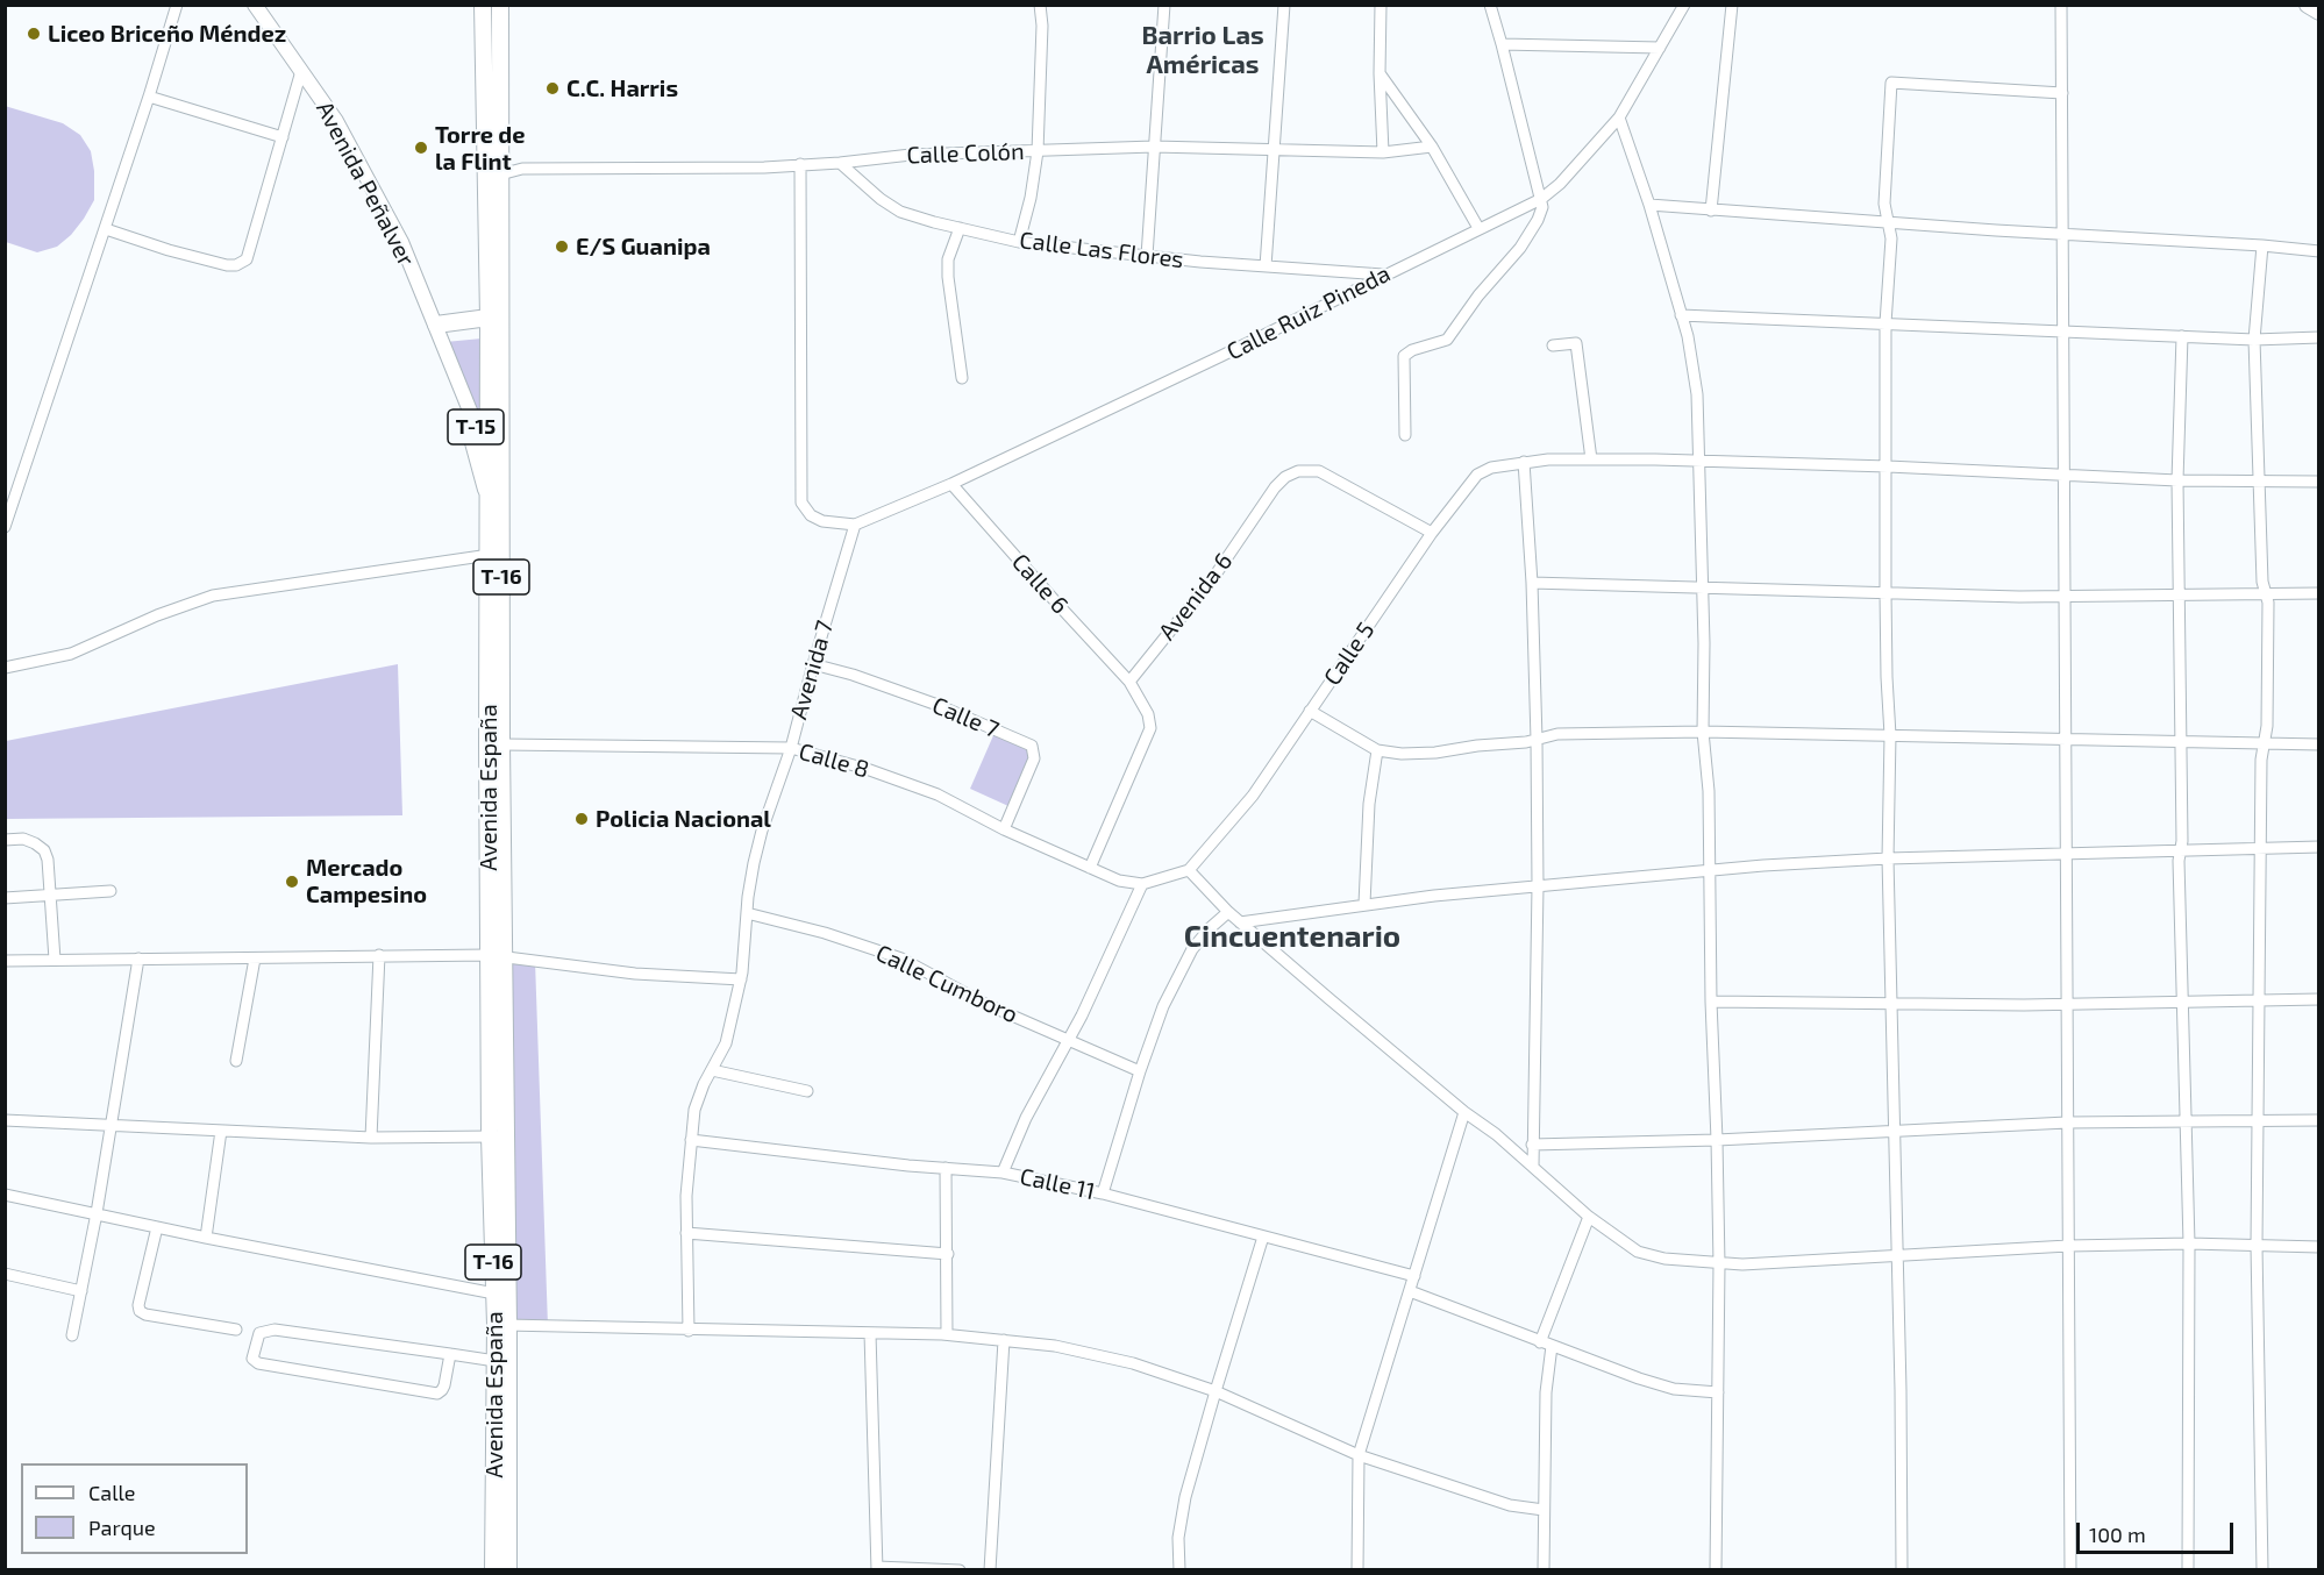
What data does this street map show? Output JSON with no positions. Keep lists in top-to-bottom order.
{
  "streets": {
    "highway": ["T-16", "Avenida España"],
    "main road": ["Avenida Peñalver", "T-15"],
    "street": [
      "Calle Colón",
      "Calle Las Flores",
      "Calle Ruiz Pineda",
      "Calle 6",
      "Avenida 6",
      "Calle 5",
      "Avenida 7",
      "Calle 7",
      "Calle 8",
      "Calle Cumboro",
      "Calle 11"
    ]
  },
  "crossings": [
    ["Calle Colón", "Calle Las Flores"],
    ["Calle Colón", "Avenida España"],
    ["Avenida Peñalver", "T-15"],
    ["Avenida Peñalver", "T-16"],
    ["Calle Las Flores", "Calle Ruiz Pineda"],
    ["Calle Ruiz Pineda", "Calle 6"],
    ["Calle Ruiz Pineda", "Avenida 7"],
    ["T-15", "T-16"],
    ["T-15", "Avenida España"],
    ["T-16", "Avenida España"],
    ["Calle 6", "Avenida 6"],
    ["Avenida 6", "Calle 5"],
    ["Avenida 7", "Calle 7"],
    ["Avenida 7", "Calle 8"],
    ["Avenida 7", "Calle Cumboro"],
    ["Avenida 7", "Calle 11"],
    ["Calle 7", "Calle 8"],
    ["Calle 8", "Avenida España"]
  ],
  "districts": ["Barrio Las Américas", "Cincuentenario"],
  "places": [
    "Liceo Briceño Méndez",
    "C.C. Harris",
    "Torre de la Flint",
    "E/S Guanipa",
    "Policia Nacional",
    "Mercado Campesino"
  ],
  "legend": ["Calle", "Parque"],
  "scale_bar": "100 m"
}
